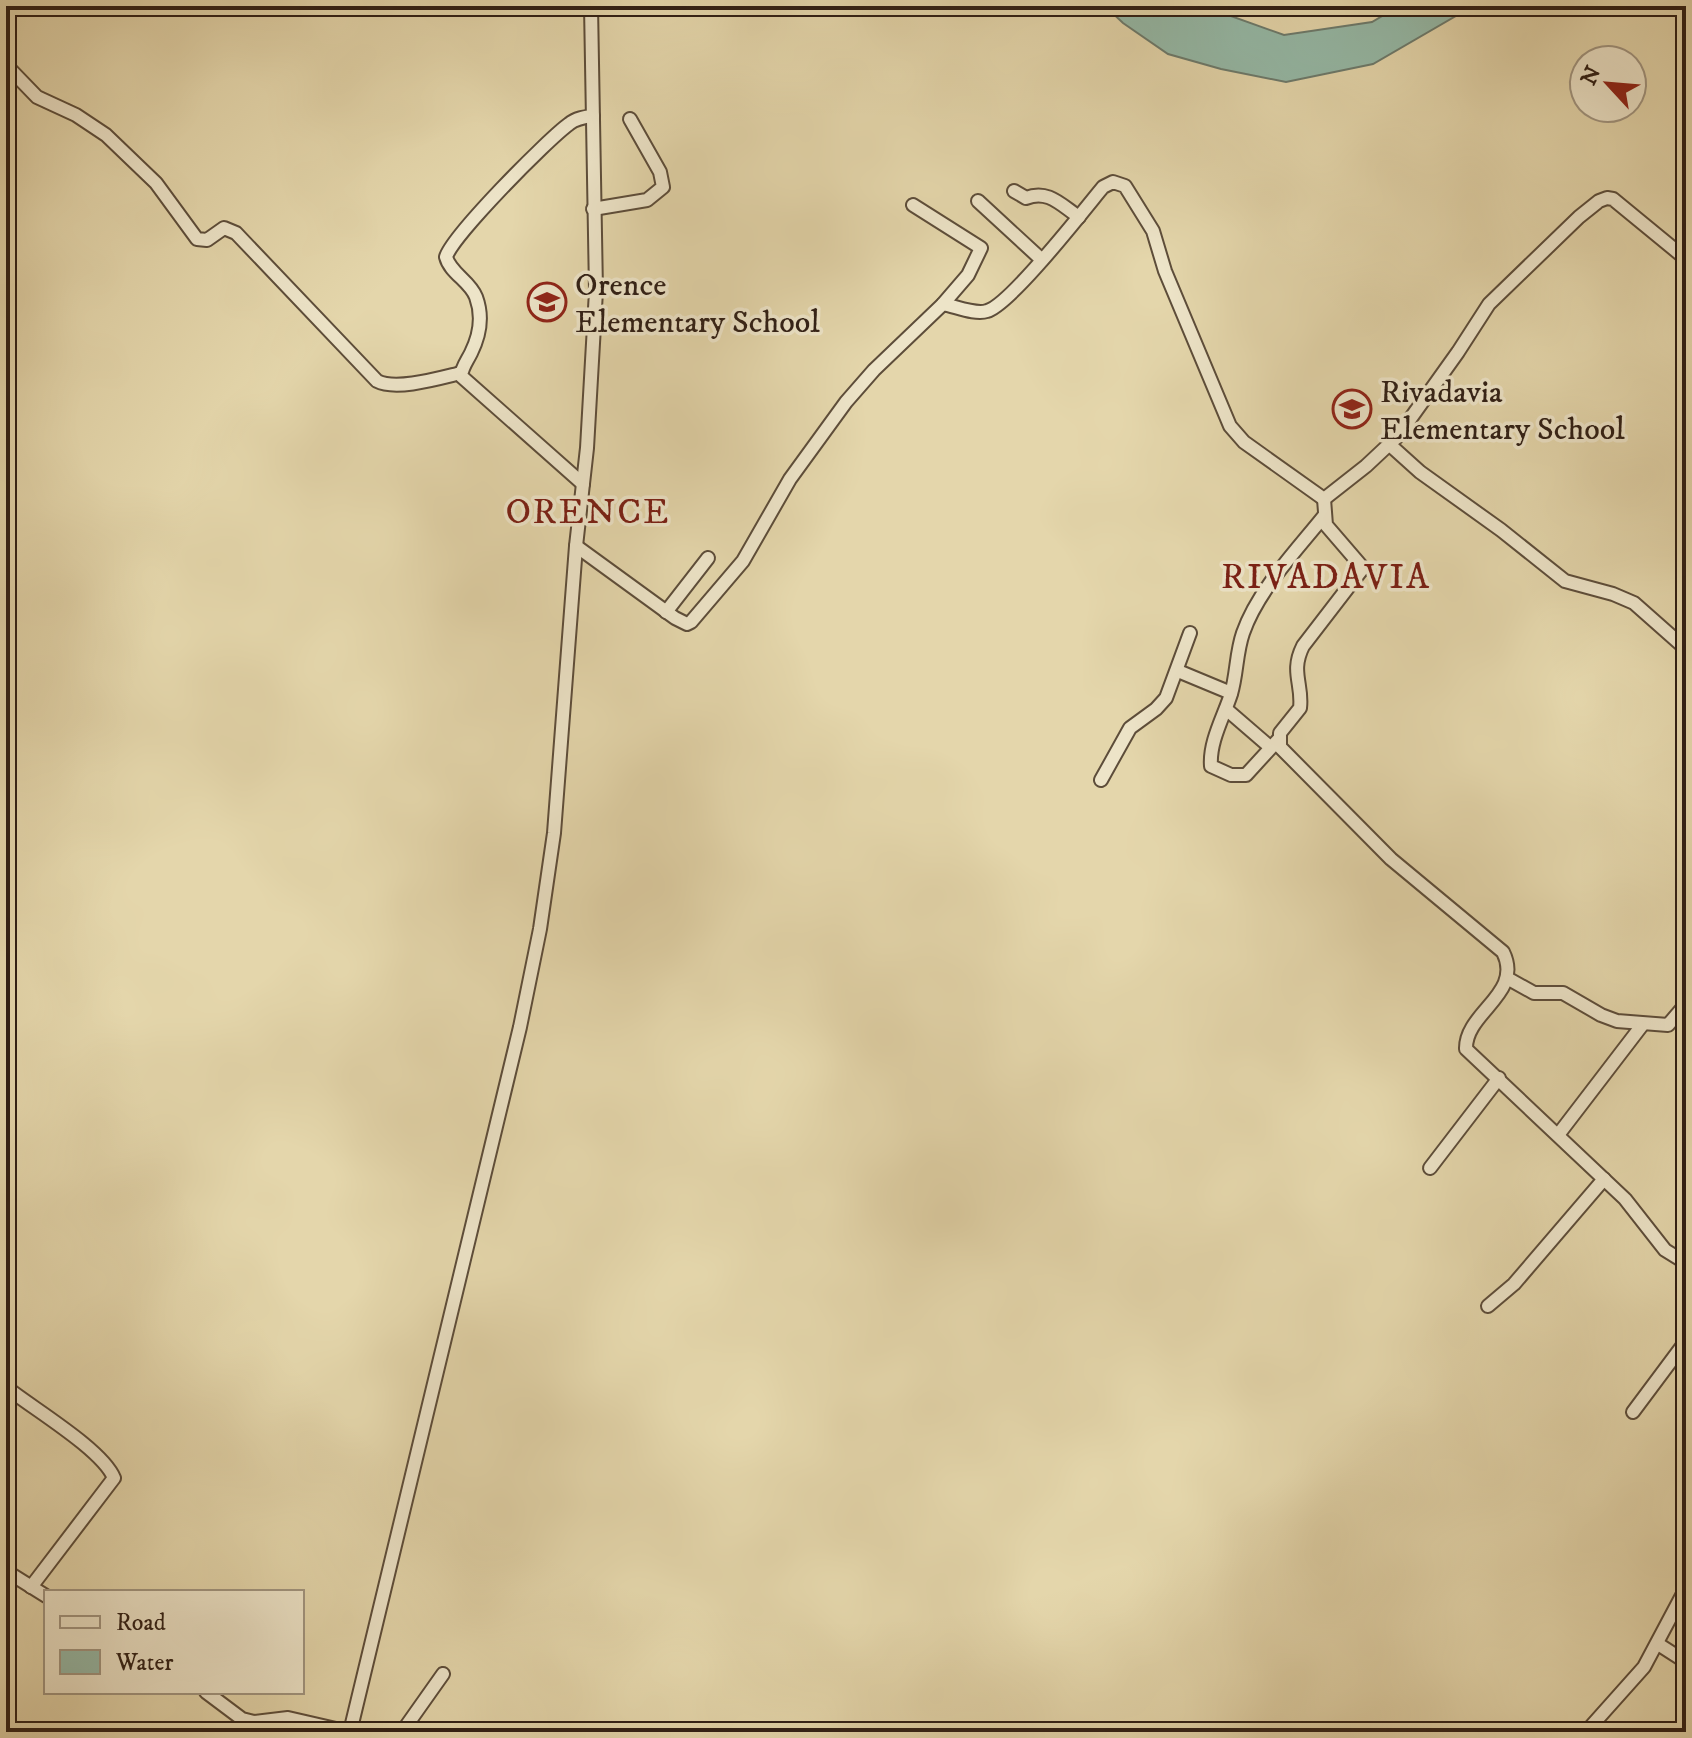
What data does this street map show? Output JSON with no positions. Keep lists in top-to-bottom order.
{
  "districts": ["ORENCE", "RIVADAVIA"],
  "places": {
    "school or university": ["Orence Elementary School", "Rivadavia Elementary School"]
  },
  "legend": ["Road", "Water"],
  "north": "top left"
}
